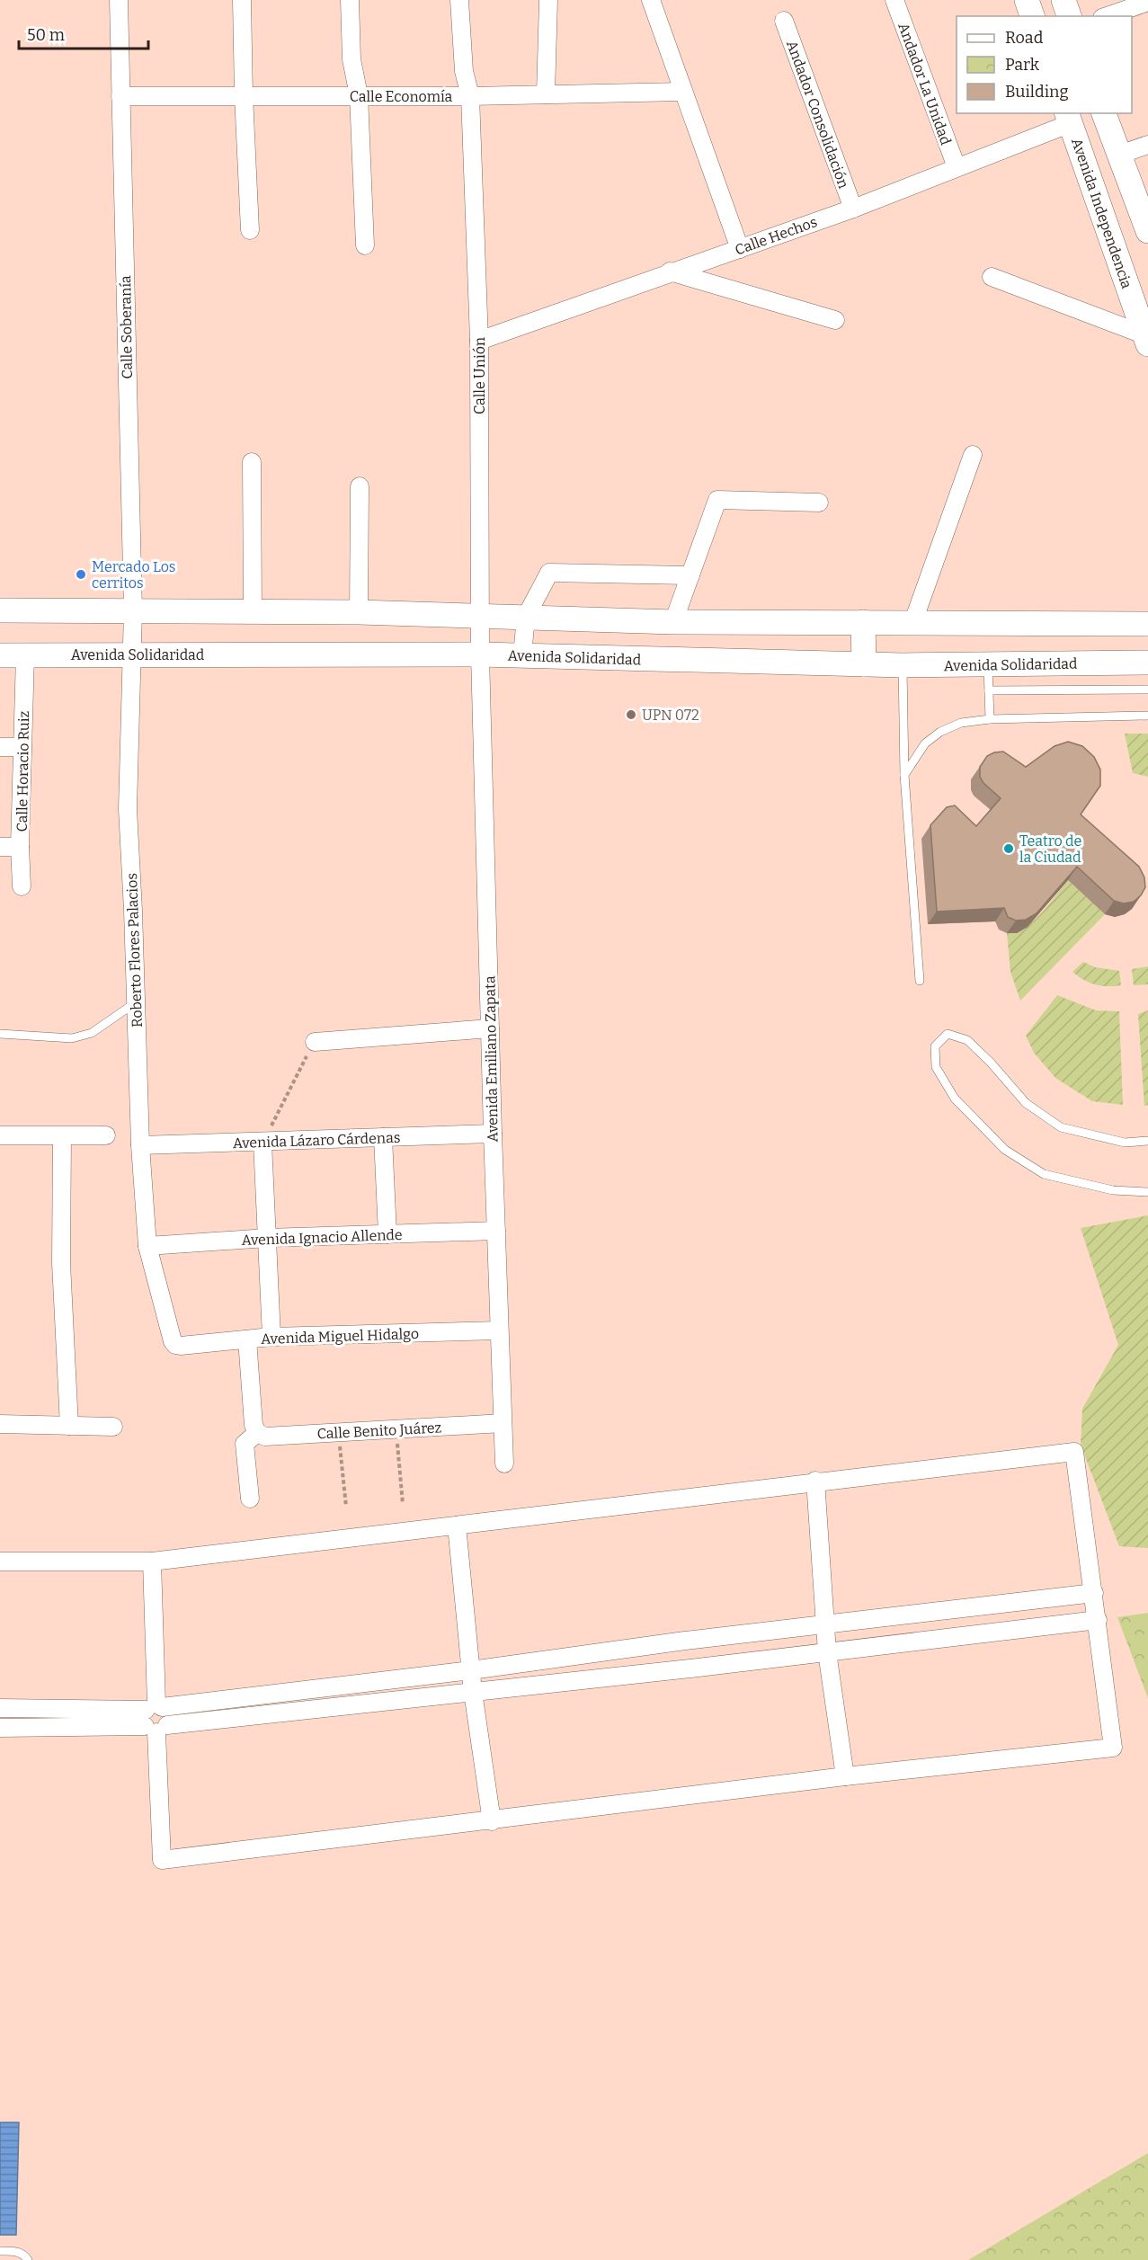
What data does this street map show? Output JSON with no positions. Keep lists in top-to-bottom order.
{
  "streets": {
    "main road": ["Avenida Independencia", "Avenida Solidaridad"],
    "street": [
      "Andador La Unidad",
      "Calle Economía",
      "Andador Consolidación",
      "Calle Hechos",
      "Calle Soberanía",
      "Calle Unión",
      "Calle Horacio Ruiz",
      "Roberto Flores Palacios",
      "Avenida Emiliano Zapata",
      "Avenida Lázaro Cárdenas",
      "Avenida Ignacio Allende",
      "Avenida Miguel Hidalgo",
      "Calle Benito Juárez"
    ]
  },
  "crossings": [
    ["Andador La Unidad", "Calle Hechos"],
    ["Calle Economía", "Calle Soberanía"],
    ["Calle Economía", "Calle Unión"],
    ["Andador Consolidación", "Calle Hechos"],
    ["Avenida Independencia", "Calle Hechos"],
    ["Calle Hechos", "Calle Unión"],
    ["Calle Soberanía", "Avenida Solidaridad"],
    ["Calle Soberanía", "Roberto Flores Palacios"],
    ["Calle Unión", "Avenida Solidaridad"],
    ["Calle Unión", "Avenida Emiliano Zapata"],
    ["Avenida Solidaridad", "Calle Horacio Ruiz"],
    ["Avenida Solidaridad", "Roberto Flores Palacios"],
    ["Avenida Solidaridad", "Avenida Emiliano Zapata"],
    ["Roberto Flores Palacios", "Avenida Lázaro Cárdenas"],
    ["Roberto Flores Palacios", "Avenida Ignacio Allende"],
    ["Roberto Flores Palacios", "Avenida Miguel Hidalgo"],
    ["Avenida Emiliano Zapata", "Avenida Lázaro Cárdenas"],
    ["Avenida Emiliano Zapata", "Avenida Ignacio Allende"],
    ["Avenida Emiliano Zapata", "Avenida Miguel Hidalgo"],
    ["Avenida Emiliano Zapata", "Calle Benito Juárez"],
    ["Avenida Ignacio Allende", "Avenida Miguel Hidalgo"]
  ],
  "places": ["Mercado Los cerritos", "UPN 072", "Teatro de la Ciudad"],
  "legend": ["Road", "Park", "Building"],
  "scale_bar": "50 m"
}
